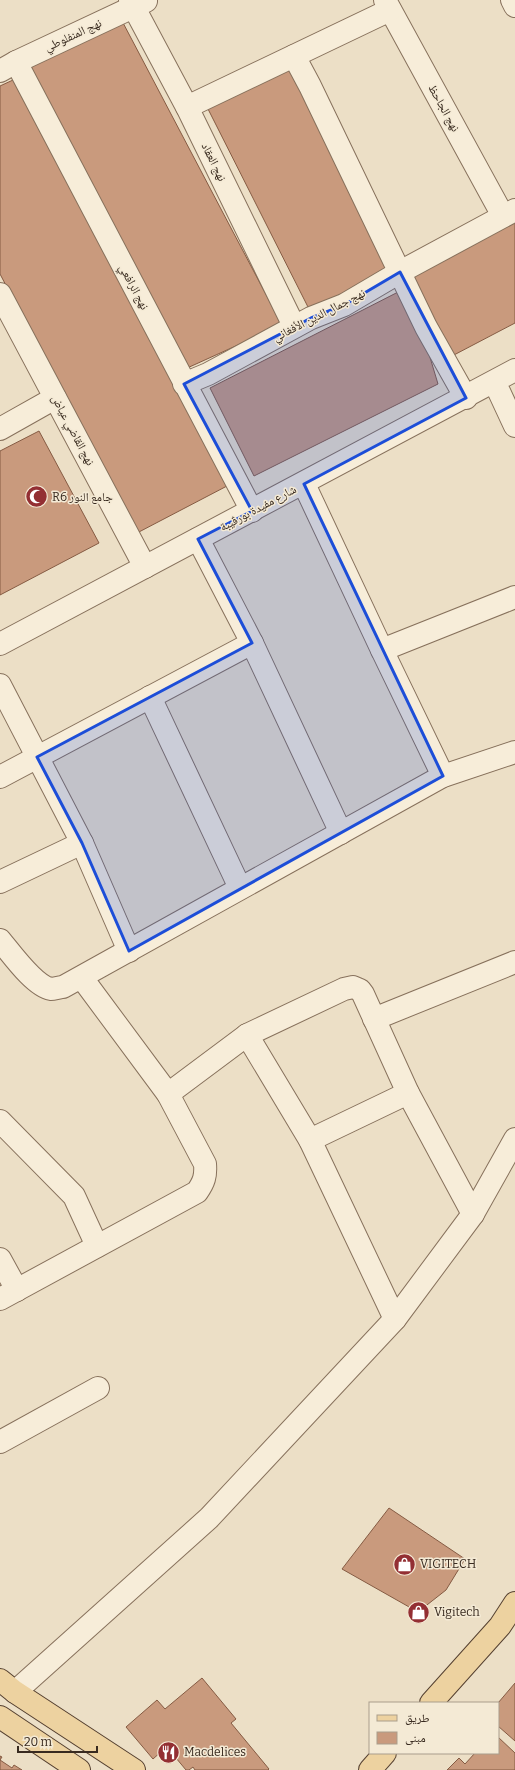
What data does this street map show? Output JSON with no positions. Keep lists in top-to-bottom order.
{
  "streets": {
    "street": [
      "نهج المنفلوطي",
      "نهج الجاحظ",
      "نهج العقاد",
      "نهج الرافعي",
      "نهج جمال الدين الأفغاني",
      "نهج القاضي عياض",
      "شارع مفيدة بورڨيبة"
    ]
  },
  "crossings": [
    ["نهج المنفلوطي", "نهج العقاد"],
    ["نهج المنفلوطي", "نهج الرافعي"],
    ["نهج الجاحظ", "نهج جمال الدين الأفغاني"],
    ["نهج العقاد", "نهج جمال الدين الأفغاني"],
    ["نهج الرافعي", "نهج جمال الدين الأفغاني"],
    ["نهج الرافعي", "شارع مفيدة بورڨيبة"],
    ["نهج القاضي عياض", "شارع مفيدة بورڨيبة"]
  ],
  "places": {
    "mosque": ["R6 جامع النور"],
    "shop": ["VIGITECH", "Vigitech"],
    "restaurant": ["Macdelices"]
  },
  "legend": ["طريق", "مبنى"],
  "scale_bar": "20 m"
}
